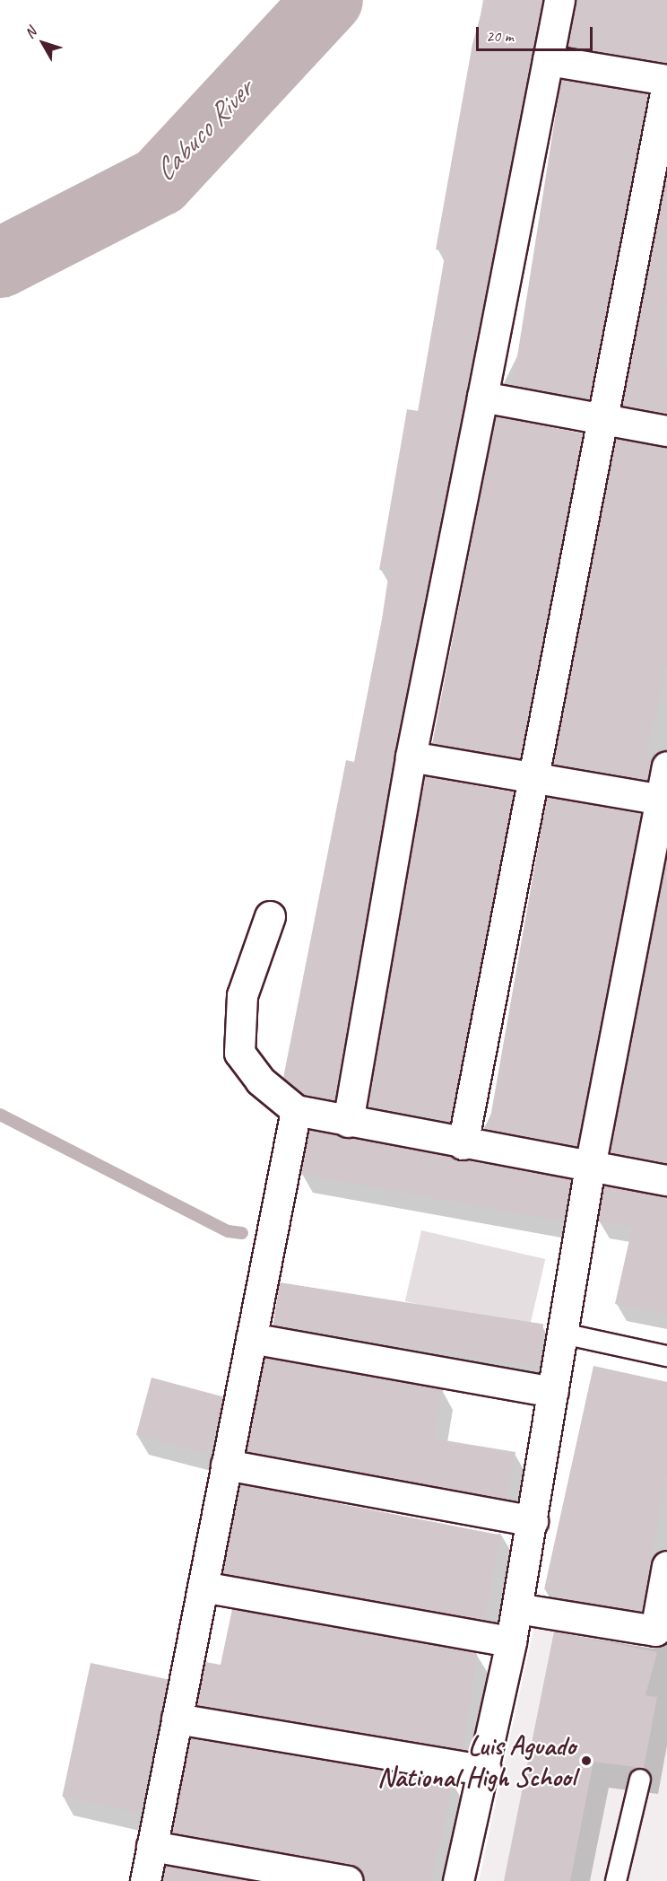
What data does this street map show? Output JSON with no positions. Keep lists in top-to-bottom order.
{
  "water": ["Cabuco River"],
  "places": ["Luis Aguado National High School"],
  "scale_bar": "20 m",
  "north": "top left"
}
